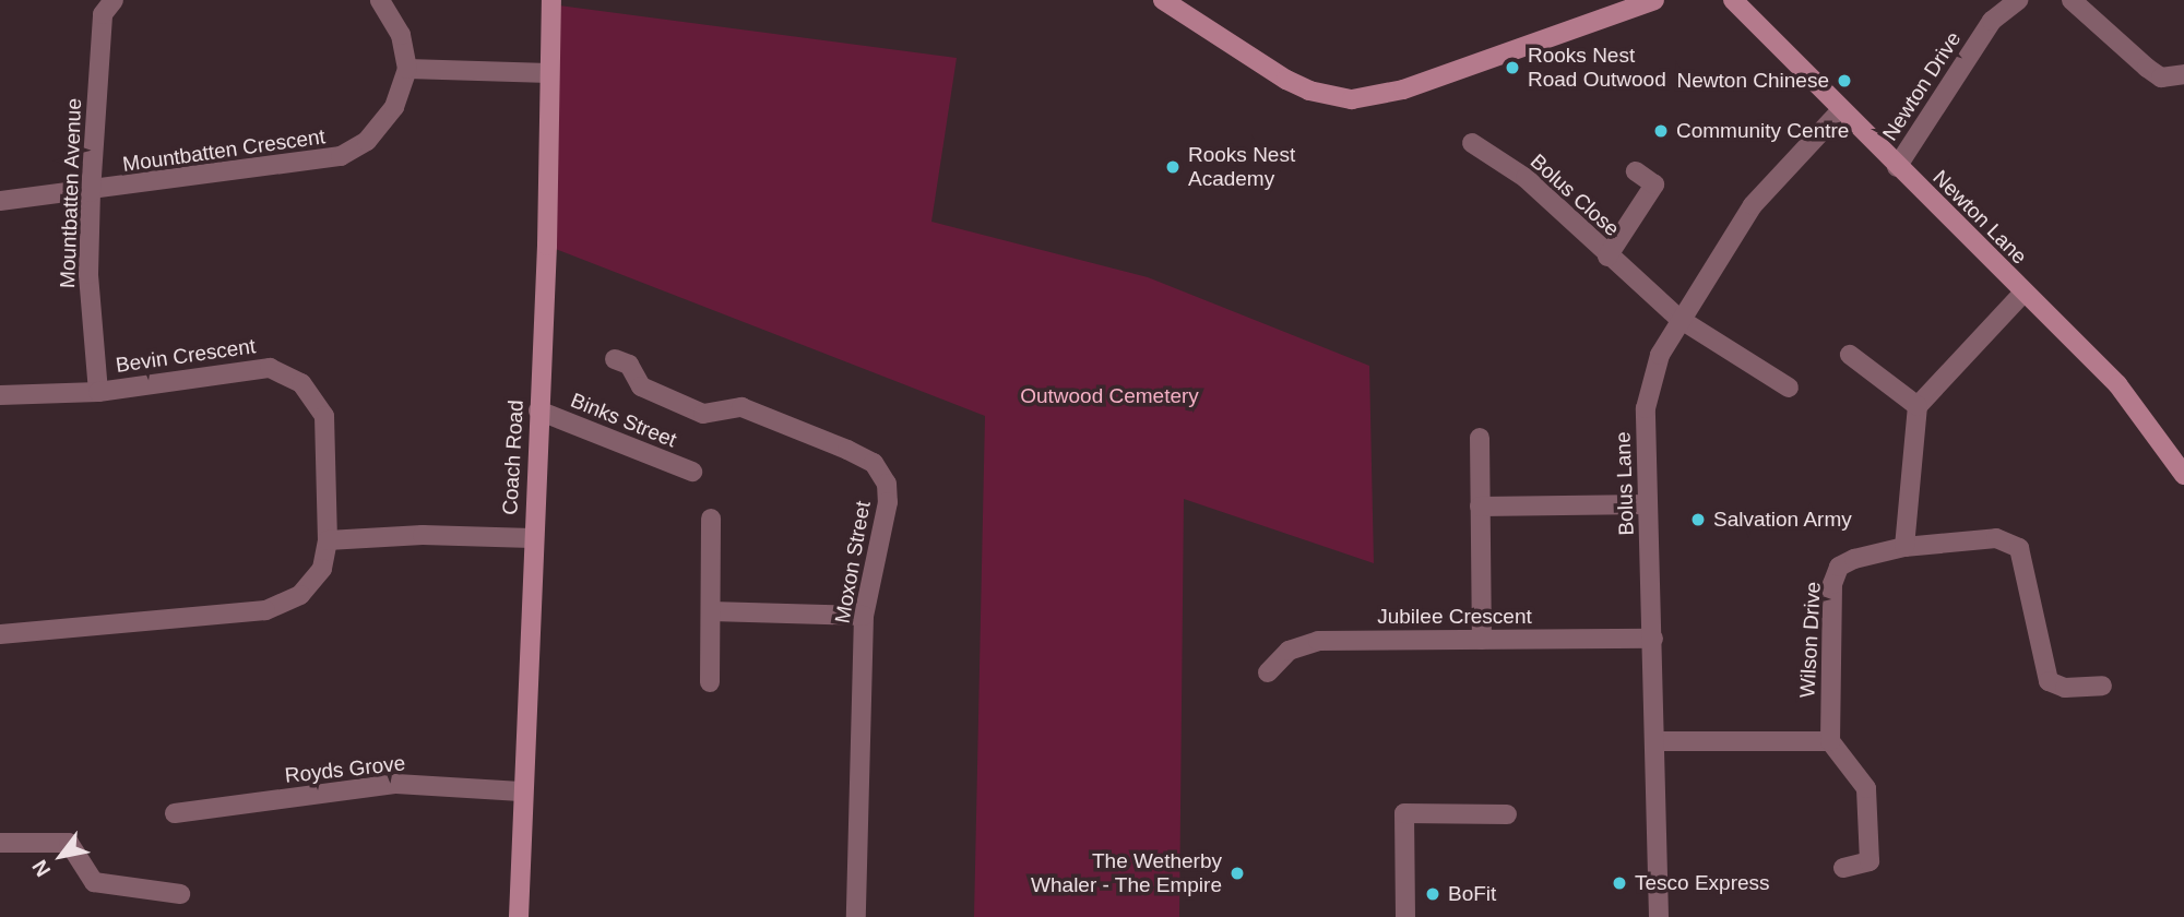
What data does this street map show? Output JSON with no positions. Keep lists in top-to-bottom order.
{
  "streets": {
    "street": [
      "Newton Drive",
      "Mountbatten Crescent",
      "Mountbatten Avenue",
      "Bolus Close",
      "Newton Lane",
      "Bevin Crescent",
      "Binks Street",
      "Coach Road",
      "Bolus Lane",
      "Moxon Street",
      "Jubilee Crescent",
      "Wilson Drive",
      "Royds Grove"
    ]
  },
  "crossings": [
    ["Newton Drive", "Newton Lane"],
    ["Mountbatten Crescent", "Mountbatten Avenue"],
    ["Mountbatten Avenue", "Bevin Crescent"],
    ["Bolus Close", "Bolus Lane"],
    ["Newton Lane", "Bolus Lane"],
    ["Binks Street", "Coach Road"],
    ["Coach Road", "Royds Grove"],
    ["Bolus Lane", "Jubilee Crescent"]
  ],
  "parks": ["Outwood Cemetery"],
  "places": [
    "Rooks Nest Road Outwood",
    "Newton Chinese",
    "Community Centre",
    "Rooks Nest Academy",
    "Salvation Army",
    "The Wetherby Whaler - The Empire",
    "Tesco Express",
    "BoFit"
  ],
  "north": "bottom left"
}
